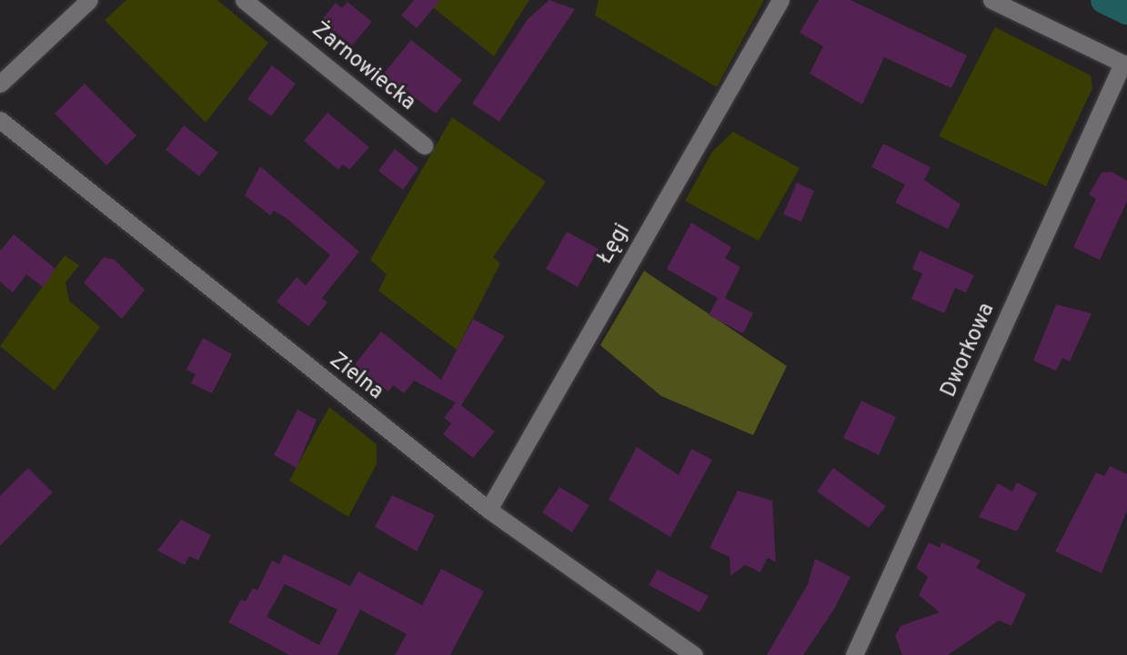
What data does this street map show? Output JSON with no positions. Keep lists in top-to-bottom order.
{
  "streets": {
    "street": [
      "Żarnowiecka",
      "Łęgi",
      "Dworkowa",
      "Zielna"
    ]
  },
  "crossings": [
    ["Łęgi", "Zielna"]
  ]
}
